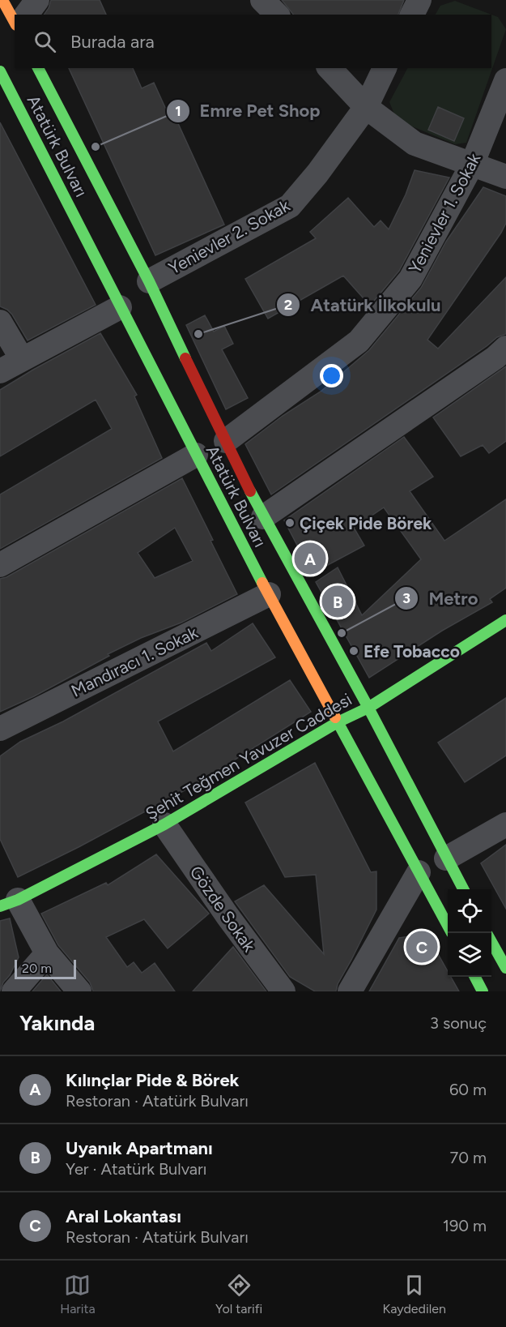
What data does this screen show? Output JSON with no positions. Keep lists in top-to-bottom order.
{
  "streets": {
    "main road": ["Atatürk Bulvarı", "Şehit Teğmen Yavuzer Caddesi"],
    "street": [
      "Yenievler 1. Sokak",
      "Yenievler 2. Sokak",
      "Mandıracı 1. Sokak",
      "Gözde Sokak"
    ]
  },
  "crossings": [
    ["Atatürk Bulvarı", "Yenievler 1. Sokak"],
    ["Atatürk Bulvarı", "Yenievler 2. Sokak"],
    ["Atatürk Bulvarı", "Mandıracı 1. Sokak"],
    ["Atatürk Bulvarı", "Şehit Teğmen Yavuzer Caddesi"],
    ["Şehit Teğmen Yavuzer Caddesi", "Gözde Sokak"]
  ],
  "places": [
    "Emre Pet Shop",
    "Atatürk İlkokulu",
    "Çiçek Pide Börek",
    "Metro",
    "Efe Tobacco"
  ],
  "scale_bar": "20 m",
  "page": {
    "search": "Burada ara",
    "pins": ["A", "B", "C"],
    "scale": "20 m",
    "heading": ["Yakında", "3 sonuç"],
    "list": [
      {
        "mark": "A",
        "name": "Kılınçlar Pide & Börek",
        "note": "Restoran · Atatürk Bulvarı",
        "value": "60 m"
      },
      {
        "mark": "B",
        "name": "Uyanık Apartmanı",
        "note": "Yer · Atatürk Bulvarı",
        "value": "70 m"
      },
      {
        "mark": "C",
        "name": "Aral Lokantası",
        "note": "Restoran · Atatürk Bulvarı",
        "value": "190 m"
      }
    ],
    "nav": ["Harita", "Yol tarifi", "Kaydedilen"]
  }
}
